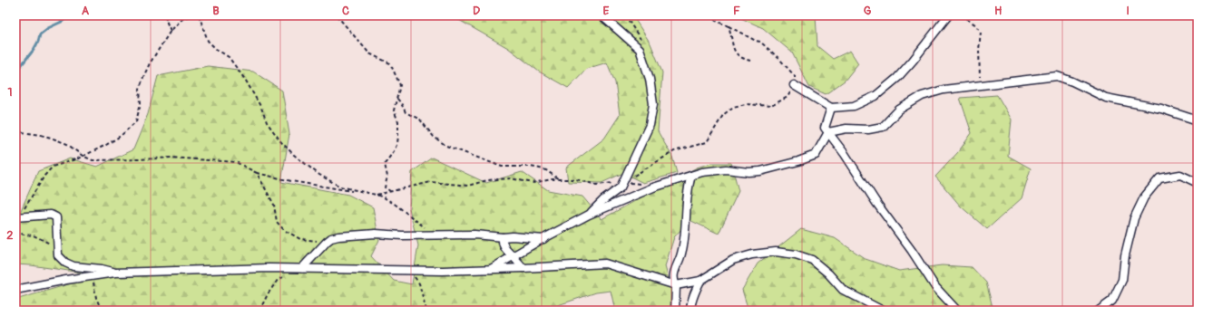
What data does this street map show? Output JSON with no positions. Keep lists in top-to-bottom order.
{
  "grid": {
    "columns": [
      "A",
      "B",
      "C",
      "D",
      "E",
      "F",
      "G",
      "H",
      "I"
    ],
    "rows": ["1", "2"]
  }
}
